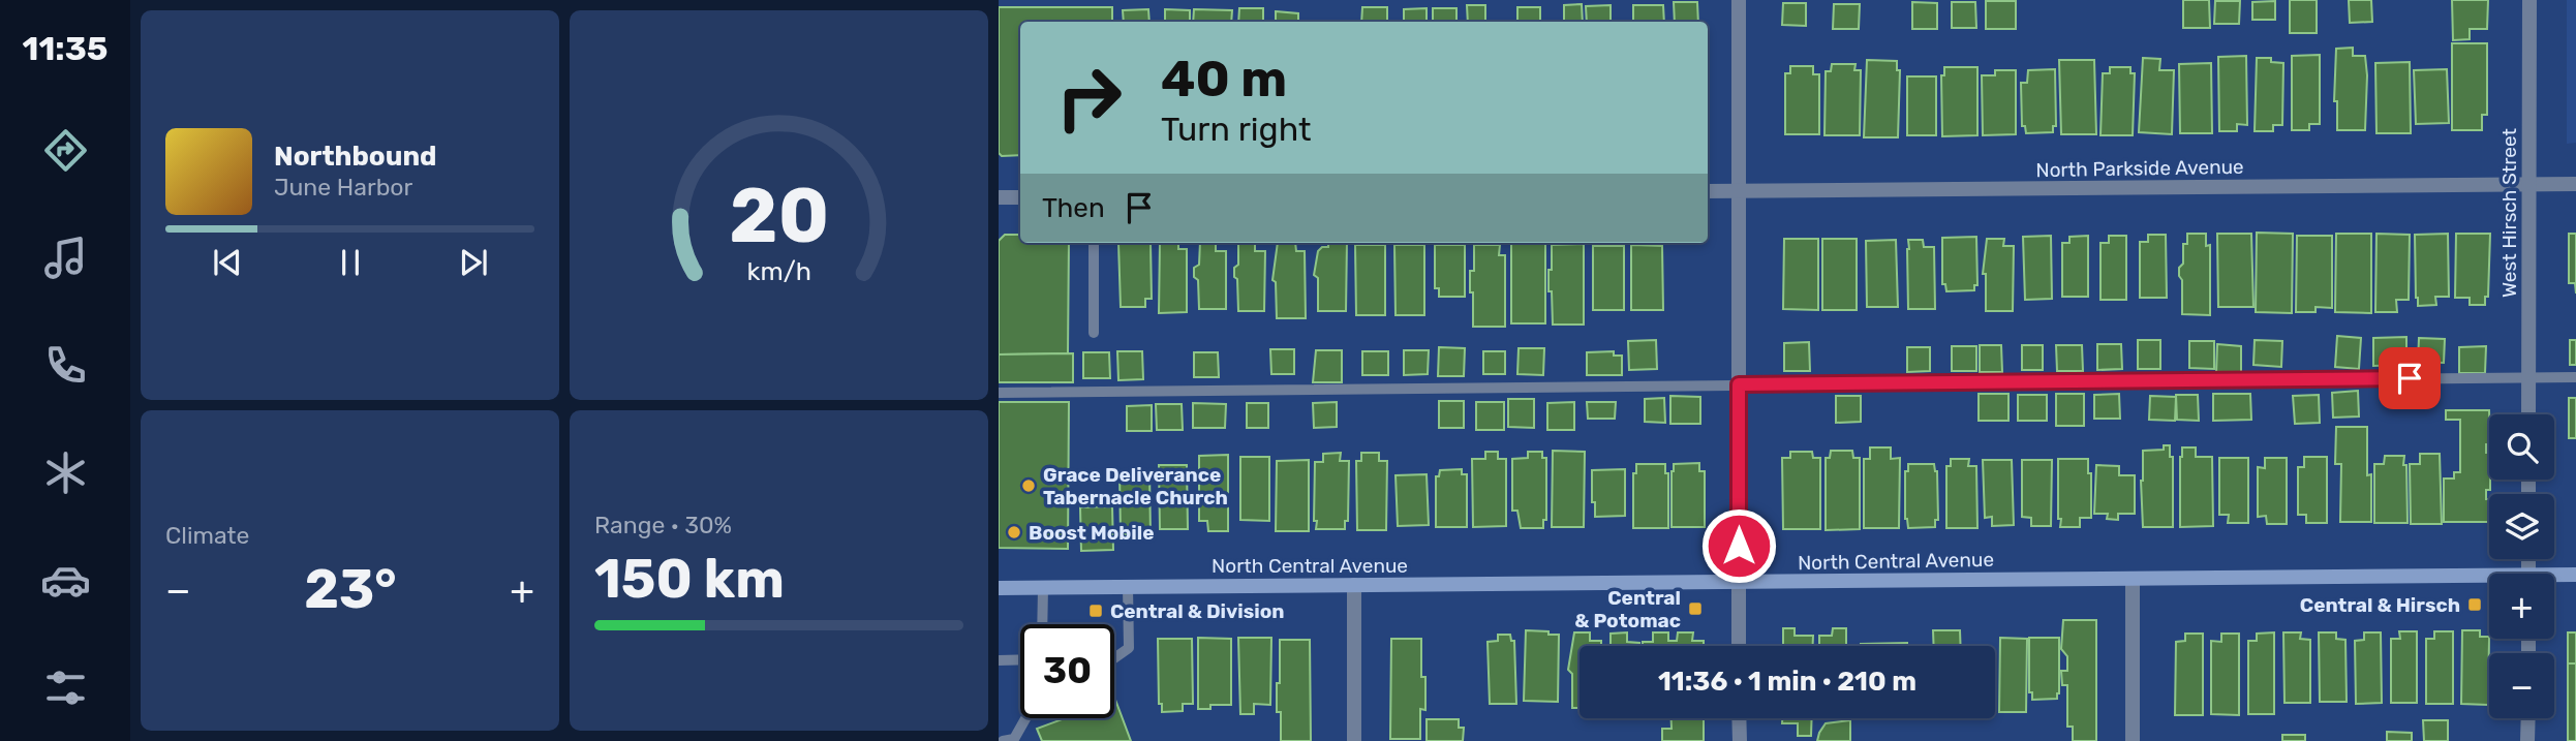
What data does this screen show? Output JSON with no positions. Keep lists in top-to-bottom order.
{
  "streets": {
    "street": ["North Parkside Avenue", "West Hirsch Street", "North Central Avenue"]
  },
  "crossings": [
    ["North Parkside Avenue", "West Hirsch Street"]
  ],
  "places": {
    "other": ["Grace Deliverance Tabernacle Church", "Boost Mobile"],
    "transit": ["Central & Hirsch", "Central & Potomac", "Central & Division"]
  },
  "page": {
    "tabs": "11:35",
    "turn": ["40 m", "Turn right"],
    "song": ["Northbound", "June Harbor"],
    "then": "Then",
    "tile": [
      "Climate",
      ["Range · 30%", "150 km"]
    ],
    "map_buttons": ["+", "−"],
    "heat": ["−", "23°", "+"],
    "limit": "30",
    "trip": "11:36 · 1 min · 210 m",
    "gauge": ["20", "km/h"]
  }
}
